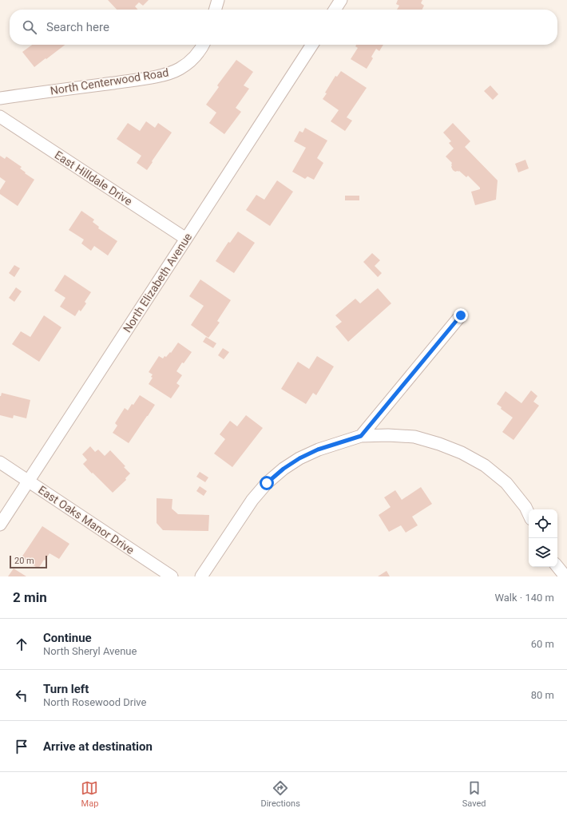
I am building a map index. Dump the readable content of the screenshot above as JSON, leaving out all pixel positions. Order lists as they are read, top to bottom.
{
  "streets": {
    "street": [
      "North Centerwood Road",
      "East Hilldale Drive",
      "North Elizabeth Avenue",
      "East Oaks Manor Drive"
    ]
  },
  "crossings": [
    ["East Hilldale Drive", "North Elizabeth Avenue"],
    ["North Elizabeth Avenue", "East Oaks Manor Drive"]
  ],
  "scale_bar": "20 m",
  "page": {
    "search": "Search here",
    "scale": "20 m",
    "heading": ["2 min", "Walk · 140 m"],
    "list": [
      ["Continue", "North Sheryl Avenue", "60 m"],
      ["Turn left", "North Rosewood Drive", "80 m"],
      "Arrive at destination"
    ],
    "nav": ["Map", "Directions", "Saved"]
  }
}
